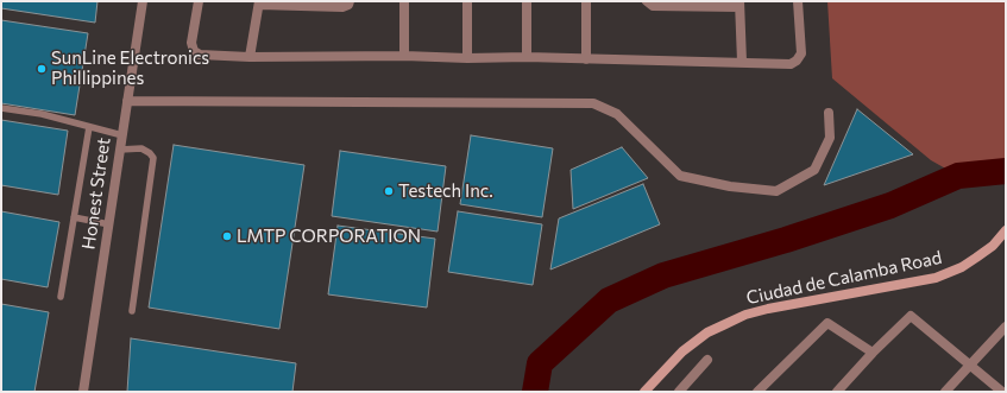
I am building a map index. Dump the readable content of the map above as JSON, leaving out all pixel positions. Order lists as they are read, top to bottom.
{
  "streets": {
    "main road": ["Ciudad de Calamba Road"],
    "street": ["Honest Street"]
  },
  "places": ["SunLine Electronics Phillippines", "Testech Inc.", "LMTP CORPORATION"]
}
